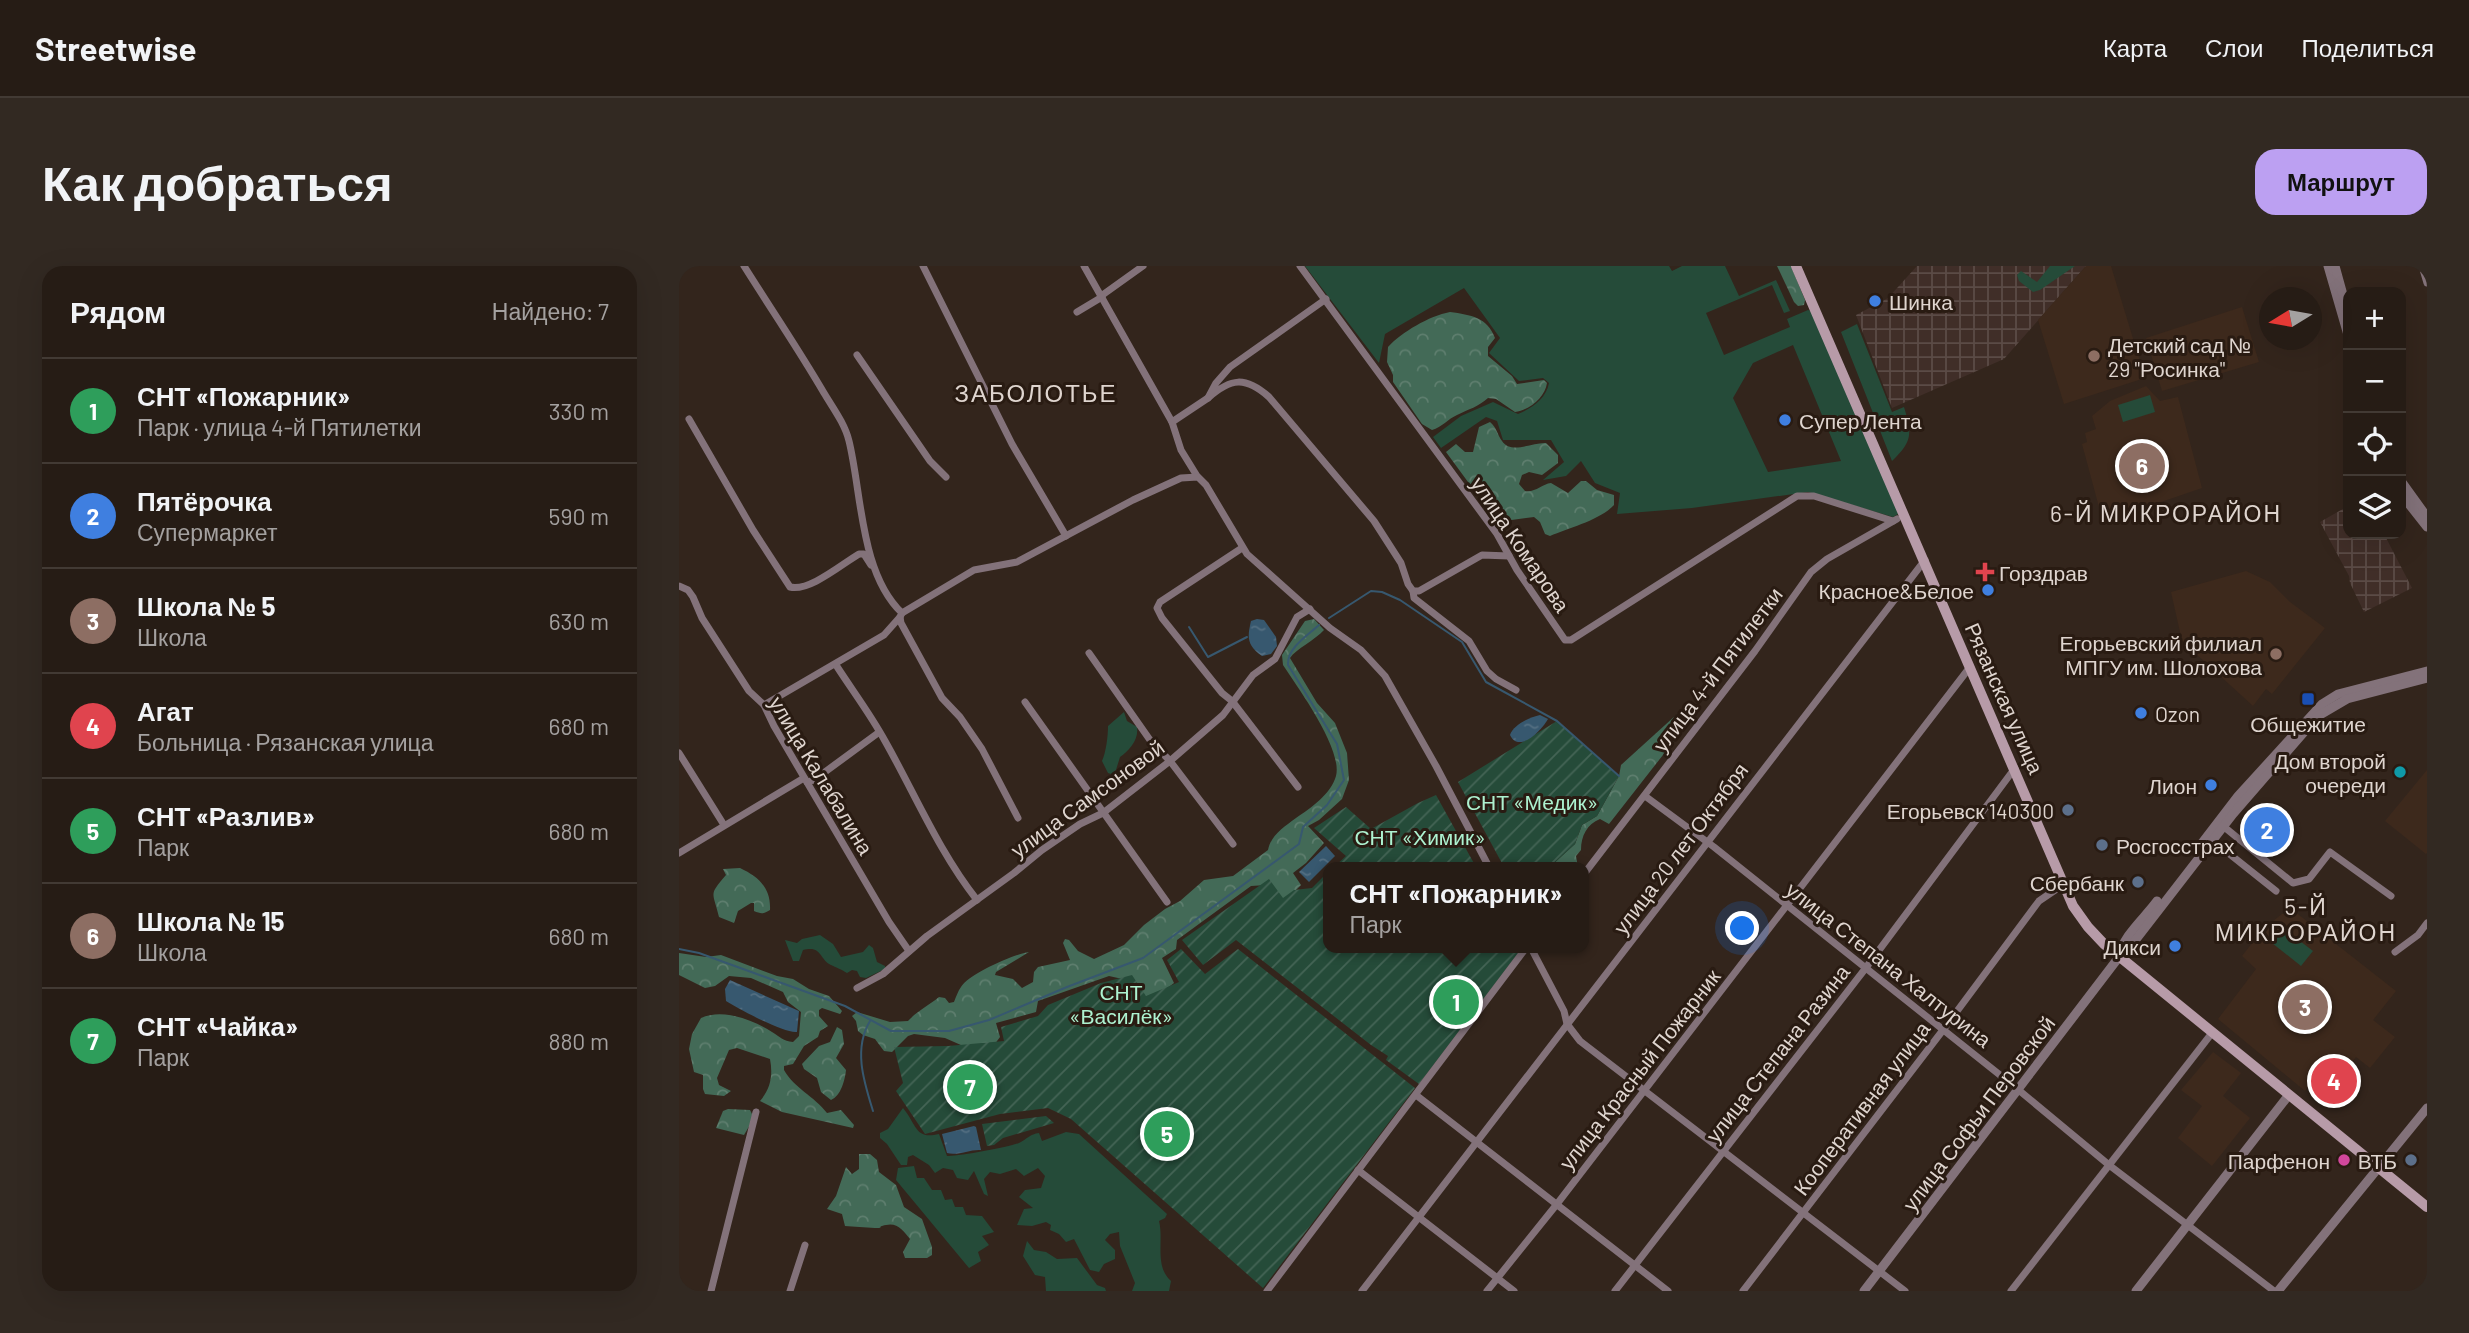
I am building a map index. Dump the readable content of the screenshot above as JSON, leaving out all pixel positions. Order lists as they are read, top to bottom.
{
  "streets": {
    "main road": ["Рязанская улица"],
    "street": [
      "улица Комарова",
      "улица 4-й Пятилетки",
      "улица Калабалина",
      "улица Самсоновой",
      "улица 20 лет Октября",
      "улица Степана Халтурина",
      "улица Степана Разина",
      "улица Красный Пожарник",
      "Кооперативная улица",
      "улица Софьи Перовской"
    ]
  },
  "crossings": [
    ["улица Комарова", "улица 4-й Пятилетки"],
    ["улица 4-й Пятилетки", "Рязанская улица"],
    ["улица 4-й Пятилетки", "улица Степана Халтурина"],
    ["Рязанская улица", "улица 20 лет Октября"],
    ["Рязанская улица", "улица Степана Разина"],
    ["Рязанская улица", "улица Красный Пожарник"],
    ["Рязанская улица", "Кооперативная улица"],
    ["Рязанская улица", "улица Софьи Перовской"],
    ["улица Калабалина", "улица Самсоновой"],
    ["улица 20 лет Октября", "улица Степана Халтурина"],
    ["улица Степана Халтурина", "улица Степана Разина"],
    ["улица Степана Халтурина", "улица Красный Пожарник"],
    ["улица Степана Халтурина", "Кооперативная улица"],
    ["улица Степана Халтурина", "улица Софьи Перовской"]
  ],
  "districts": ["ЗАБОЛОТЬЕ", "6-Й МИКРОРАЙОН", "5-Й МИКРОРАЙОН"],
  "parks": ["СНТ «Медик»", "СНТ «Химик»", "СНТ «Василёк»"],
  "places": {
    "other": [
      "Шинка",
      "Детский сад № 29 \"Росинка\"",
      "Супер Лента",
      "Красное&Белое",
      "Егорьевский филиал МПГУ им. Шолохова",
      "Ozon",
      "Дом второй очереди",
      "Лион",
      "Егорьевск 140300",
      "Росгосстрах",
      "Сбербанк",
      "Дикси",
      "Парфенон",
      "ВТБ"
    ],
    "health": ["Горздрав"],
    "transit": ["Общежитие"]
  },
  "north": "left",
  "page": {
    "header": "Streetwise",
    "nav": ["Карта", "Слои", "Поделиться"],
    "buttons": "Маршрут",
    "title": "Как добраться",
    "heading": ["Рядом", "Найдено: 7"],
    "map_buttons": ["+", "−"],
    "list": [
      {
        "mark": "1",
        "name": "СНТ «Пожарник»",
        "note": "Парк · улица 4-й Пятилетки",
        "value": "330 m"
      },
      {
        "mark": "2",
        "name": "Пятёрочка",
        "note": "Супермаркет",
        "value": "590 m"
      },
      {
        "mark": "3",
        "name": "Школа № 5",
        "note": "Школа",
        "value": "630 m"
      },
      {
        "mark": "4",
        "name": "Агат",
        "note": "Больница · Рязанская улица",
        "value": "680 m"
      },
      {
        "mark": "5",
        "name": "СНТ «Разлив»",
        "note": "Парк",
        "value": "680 m"
      },
      {
        "mark": "6",
        "name": "Школа № 15",
        "note": "Школа",
        "value": "680 m"
      },
      {
        "mark": "7",
        "name": "СНТ «Чайка»",
        "note": "Парк",
        "value": "880 m"
      }
    ],
    "pins": [
      "6",
      "2",
      "1",
      "3",
      "4",
      "7",
      "5"
    ],
    "popup": ["СНТ «Пожарник»", "Парк"]
  }
}
